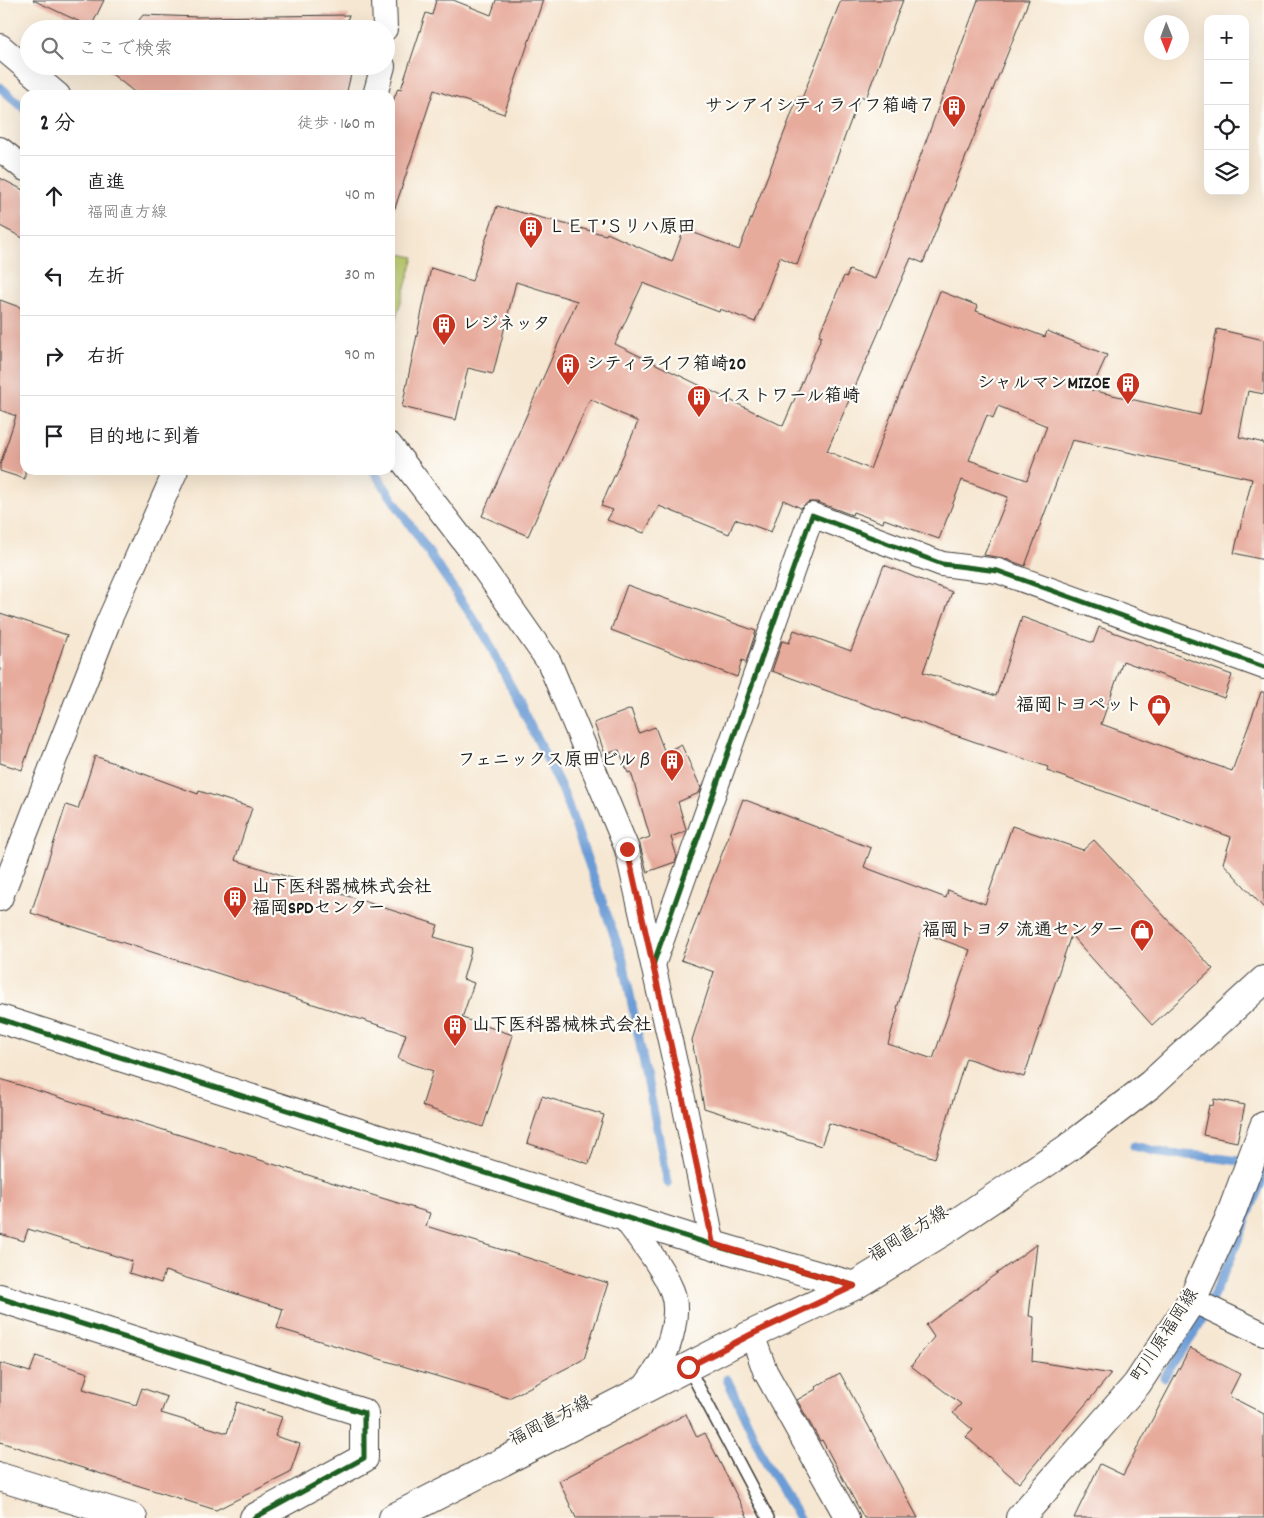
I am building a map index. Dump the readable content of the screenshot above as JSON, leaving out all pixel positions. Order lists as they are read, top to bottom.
{
  "streets": {
    "street": ["福岡直方線", "町川原福岡線"]
  },
  "places": {
    "building": [
      "サンアイシティライフ箱崎７",
      "ＬＥＴ’Ｓリハ原田",
      "レジネッタ",
      "シティライフ箱崎20",
      "シャルマンMIZOE",
      "イストワール箱崎",
      "フェニックス原田ビルβ",
      "山下医科器械株式会社 福岡SPDセンター",
      "山下医科器械株式会社"
    ],
    "shop": ["福岡トヨペット", "福岡トヨタ 流通センター"]
  },
  "north": "bottom",
  "page": {
    "map_buttons": ["+", "−"],
    "search": "ここで検索",
    "heading": ["2 分", "徒歩 · 160 m"],
    "list": [
      ["直進", "福岡直方線", "40 m"],
      ["左折", "30 m"],
      ["右折", "90 m"],
      "目的地に到着"
    ]
  }
}
